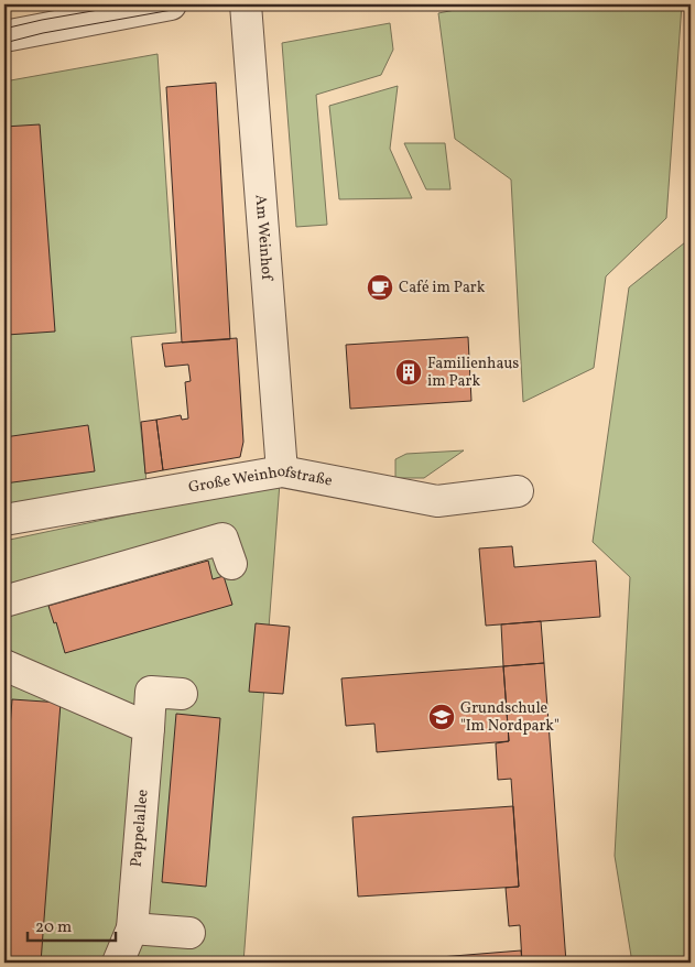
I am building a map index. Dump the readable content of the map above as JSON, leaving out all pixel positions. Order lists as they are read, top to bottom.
{
  "streets": {
    "street": ["Am Weinhof", "Große Weinhofstraße", "Pappelallee"]
  },
  "crossings": [
    ["Am Weinhof", "Große Weinhofstraße"]
  ],
  "places": {
    "cafe": ["Café im Park"],
    "building": ["Familienhaus im Park"],
    "school or university": ["Grundschule \"Im Nordpark\""]
  },
  "scale_bar": "20 m"
}
